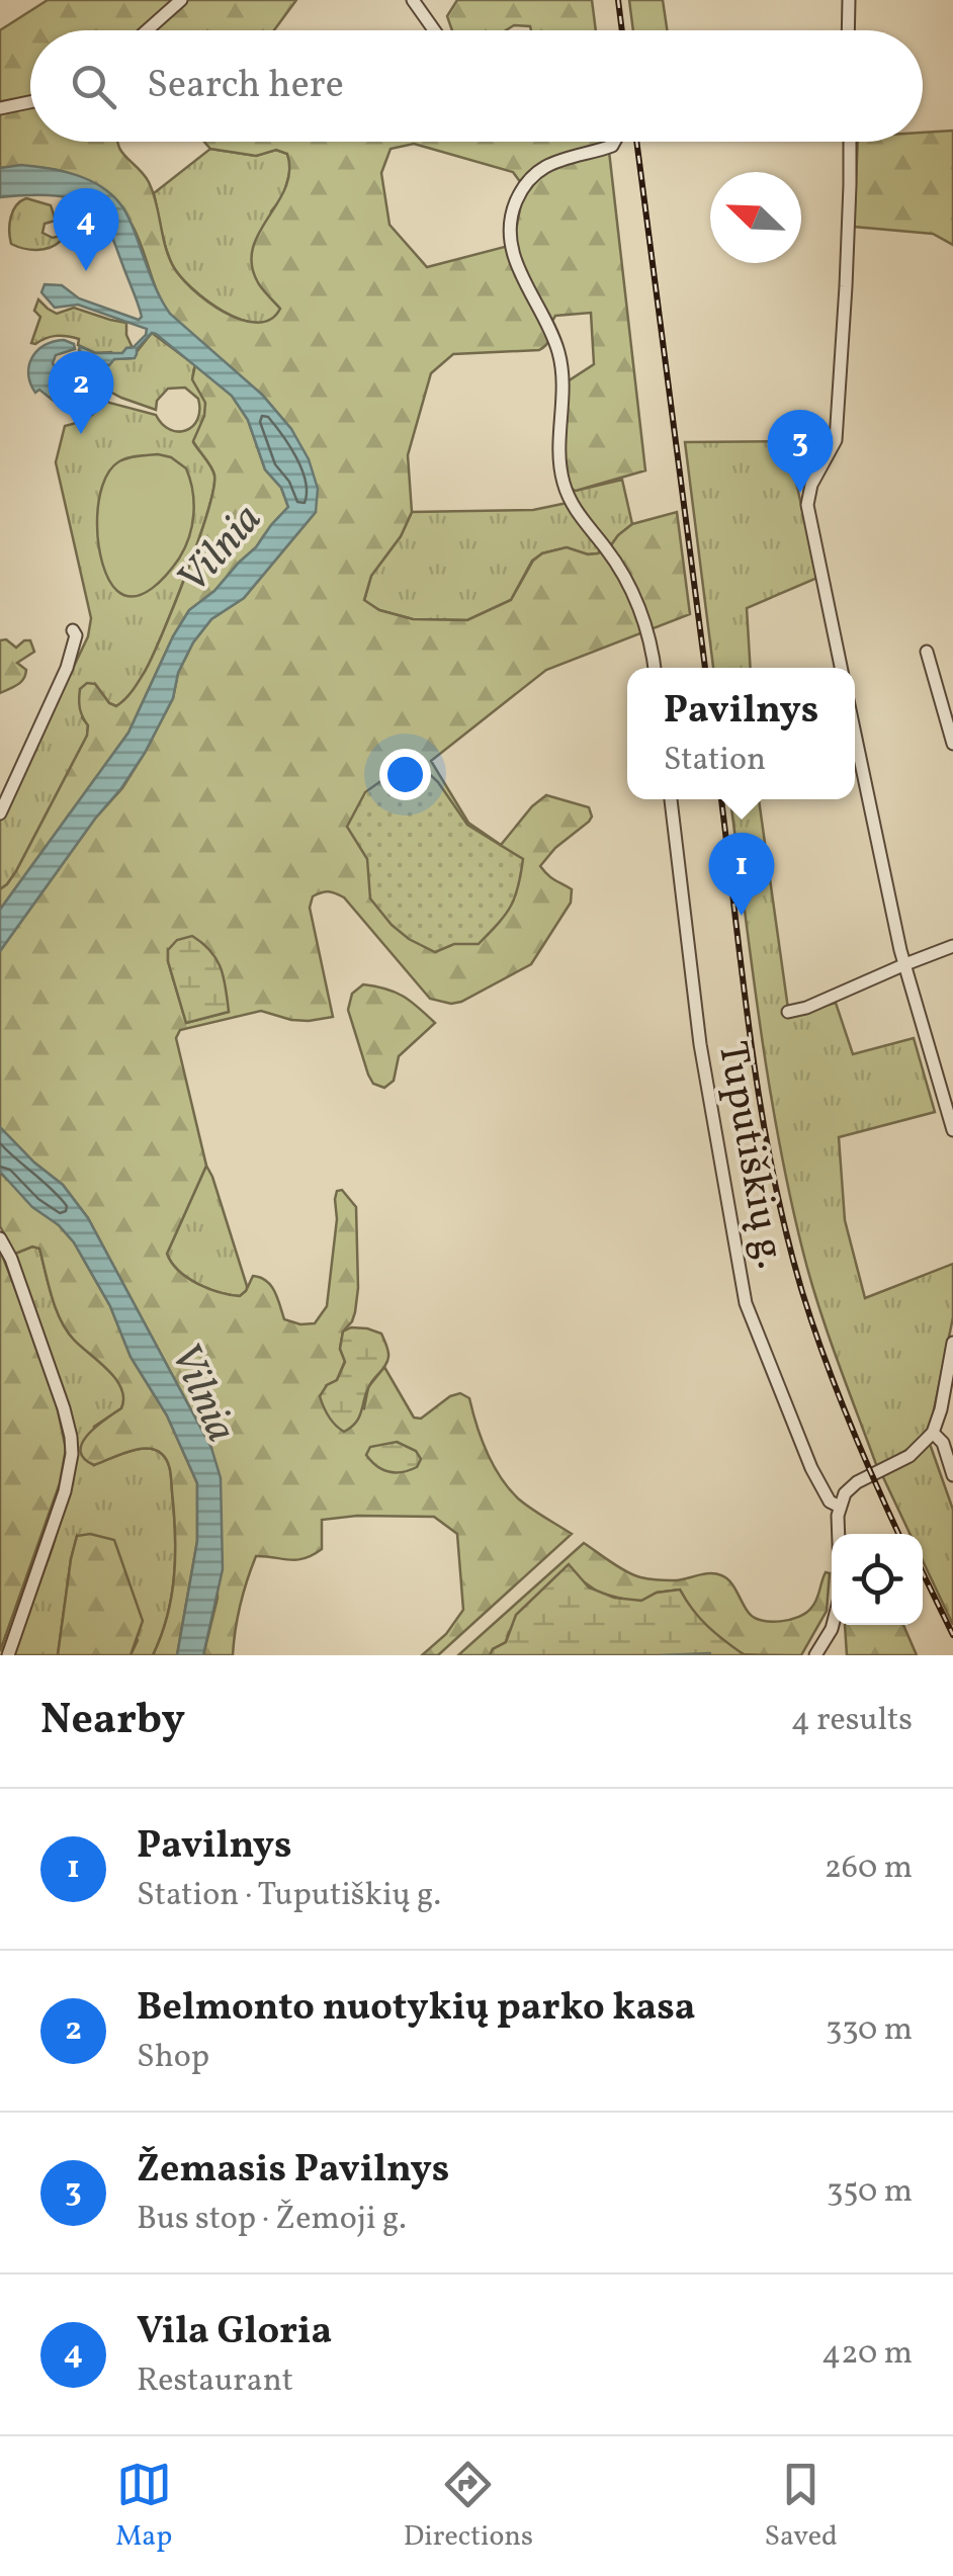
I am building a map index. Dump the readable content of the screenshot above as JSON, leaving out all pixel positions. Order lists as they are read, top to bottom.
{
  "streets": {
    "street": ["Tuputiškių g."]
  },
  "water": ["Vilnia"],
  "north": "top left",
  "page": {
    "search": "Search here",
    "pins": [
      "4",
      "2",
      "3",
      "1"
    ],
    "popup": ["Pavilnys", "Station"],
    "heading": ["Nearby", "4 results"],
    "list": [
      {
        "mark": "1",
        "name": "Pavilnys",
        "note": "Station · Tuputiškių g.",
        "value": "260 m"
      },
      {
        "mark": "2",
        "name": "Belmonto nuotykių parko kasa",
        "note": "Shop",
        "value": "330 m"
      },
      {
        "mark": "3",
        "name": "Žemasis Pavilnys",
        "note": "Bus stop · Žemoji g.",
        "value": "350 m"
      },
      {
        "mark": "4",
        "name": "Vila Gloria",
        "note": "Restaurant",
        "value": "420 m"
      }
    ],
    "nav": ["Map", "Directions", "Saved"]
  }
}
